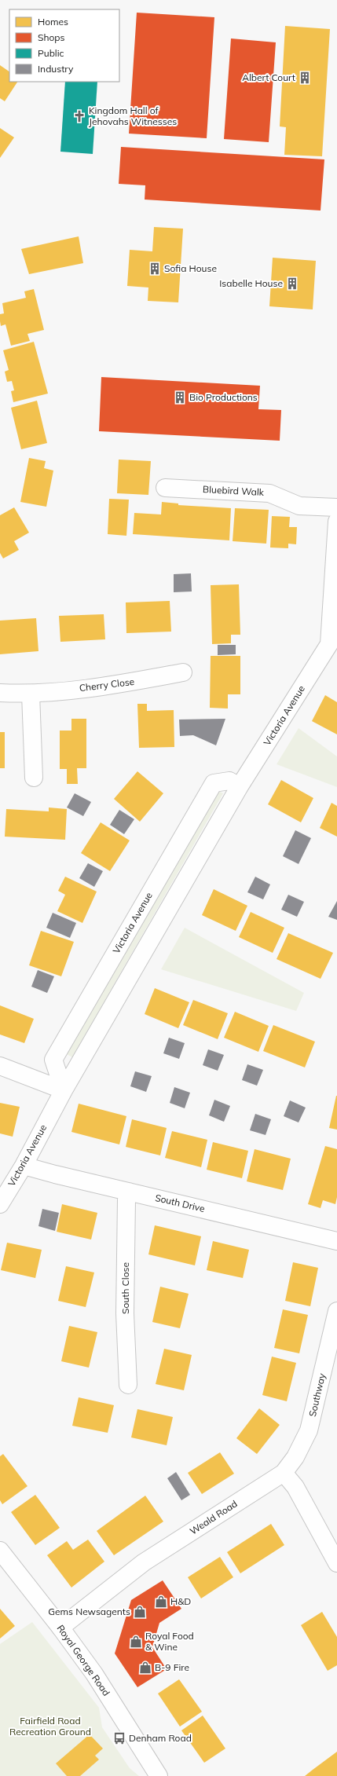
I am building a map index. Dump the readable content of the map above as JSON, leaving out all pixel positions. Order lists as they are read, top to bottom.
{
  "streets": {
    "street": [
      "Bluebird Walk",
      "Cherry Close",
      "Victoria Avenue",
      "South Drive",
      "South Close",
      "Southway",
      "Weald Road",
      "Royal George Road"
    ]
  },
  "crossings": [
    ["Victoria Avenue", "South Drive"],
    ["South Drive", "South Close"],
    ["Southway", "Weald Road"],
    ["Weald Road", "Royal George Road"]
  ],
  "parks": ["Fairfield Road Recreation Ground"],
  "places": {
    "building": [
      "Albert Court",
      "Sofia House",
      "Isabelle House",
      "Bio Productions"
    ],
    "church": ["Kingdom Hall of Jehovahs Witnesses"],
    "shop": [
      "H&D",
      "Gems Newsagents",
      "Royal Food & Wine",
      "B-9 Fire"
    ],
    "bus stop": ["Denham Road"]
  },
  "legend": [
    "Homes",
    "Shops",
    "Public",
    "Industry"
  ]
}
